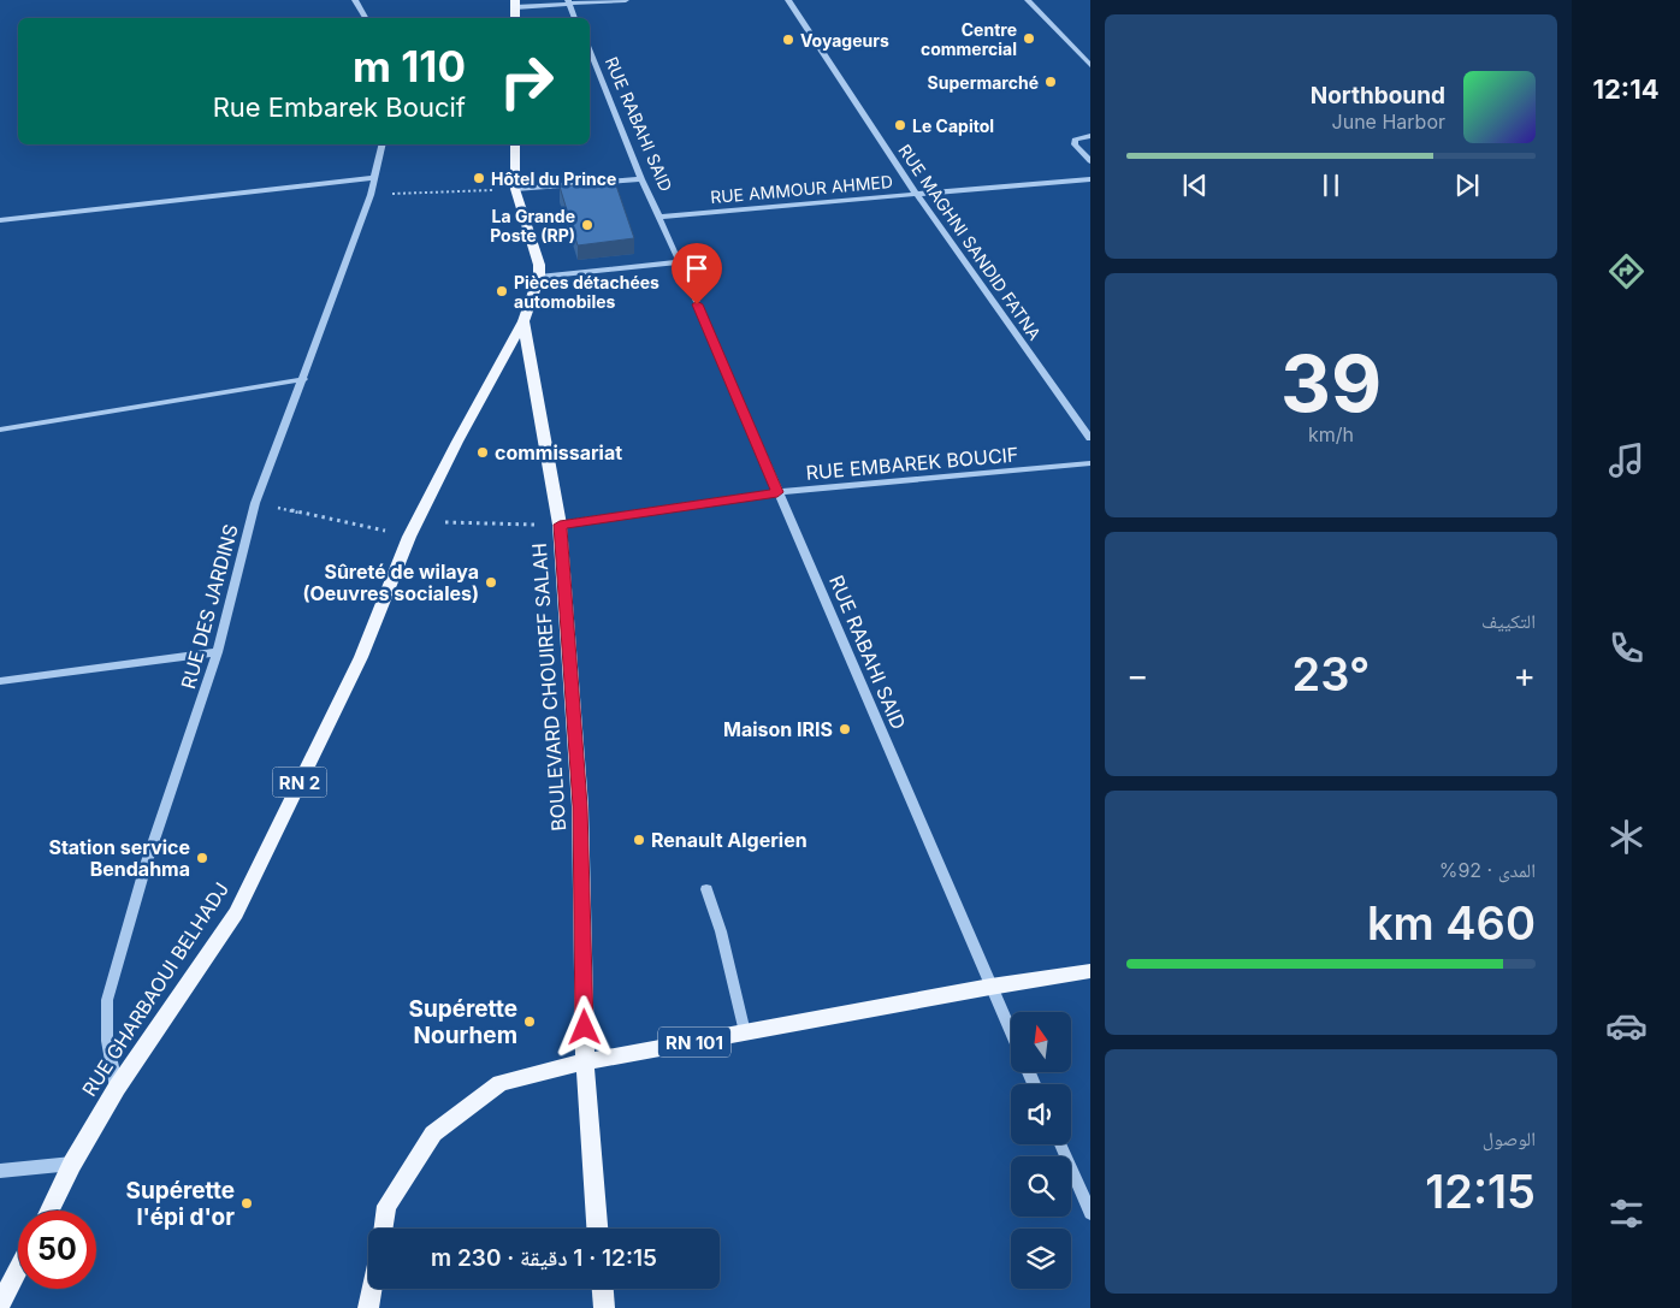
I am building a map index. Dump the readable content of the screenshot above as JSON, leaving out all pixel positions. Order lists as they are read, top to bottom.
{
  "streets": {
    "main road": [
      "BOULEVARD CHOUIREF SALAH",
      "RN 2",
      "RUE GHARBAOUI BELHADJ",
      "RN 101"
    ],
    "street": [
      "RUE RABAHI SAID",
      "RUE AMMOUR AHMED",
      "RUE MAGHNI SANDID FATNA",
      "RUE EMBAREK BOUCIF",
      "RUE DES JARDINS"
    ]
  },
  "crossings": [
    ["RUE RABAHI SAID", "RUE AMMOUR AHMED"],
    ["RUE RABAHI SAID", "RUE EMBAREK BOUCIF"],
    ["RUE RABAHI SAID", "RN 101"],
    ["RUE AMMOUR AHMED", "RUE MAGHNI SANDID FATNA"],
    ["RUE EMBAREK BOUCIF", "BOULEVARD CHOUIREF SALAH"],
    ["RUE DES JARDINS", "RUE GHARBAOUI BELHADJ"],
    ["BOULEVARD CHOUIREF SALAH", "RUE GHARBAOUI BELHADJ"],
    ["BOULEVARD CHOUIREF SALAH", "RN 101"]
  ],
  "places": [
    "Centre commercial",
    "Voyageurs",
    "Supermarché",
    "Le Capitol",
    "Hôtel du Prince",
    "La Grande Poste (RP)",
    "Pièces détachées automobiles",
    "commissariat",
    "Sûreté de wilaya (Oeuvres sociales)",
    "Maison IRIS",
    "Renault Algerien",
    "Station service Bendahma",
    "Supérette Nourhem",
    "Supérette l'épi d'or"
  ],
  "north": "top",
  "page": {
    "tabs": "12:14",
    "turn": ["110 m", "Rue Embarek Boucif"],
    "song": ["Northbound", "June Harbor"],
    "tile": [
      ["39", "km/h"],
      "التكييف",
      ["المدى · 92%", "460 km"],
      ["الوصول", "12:15"]
    ],
    "heat": ["−", "23°", "+"],
    "limit": "50",
    "trip": "12:15 · 1 دقيقة · 230 m"
  }
}
